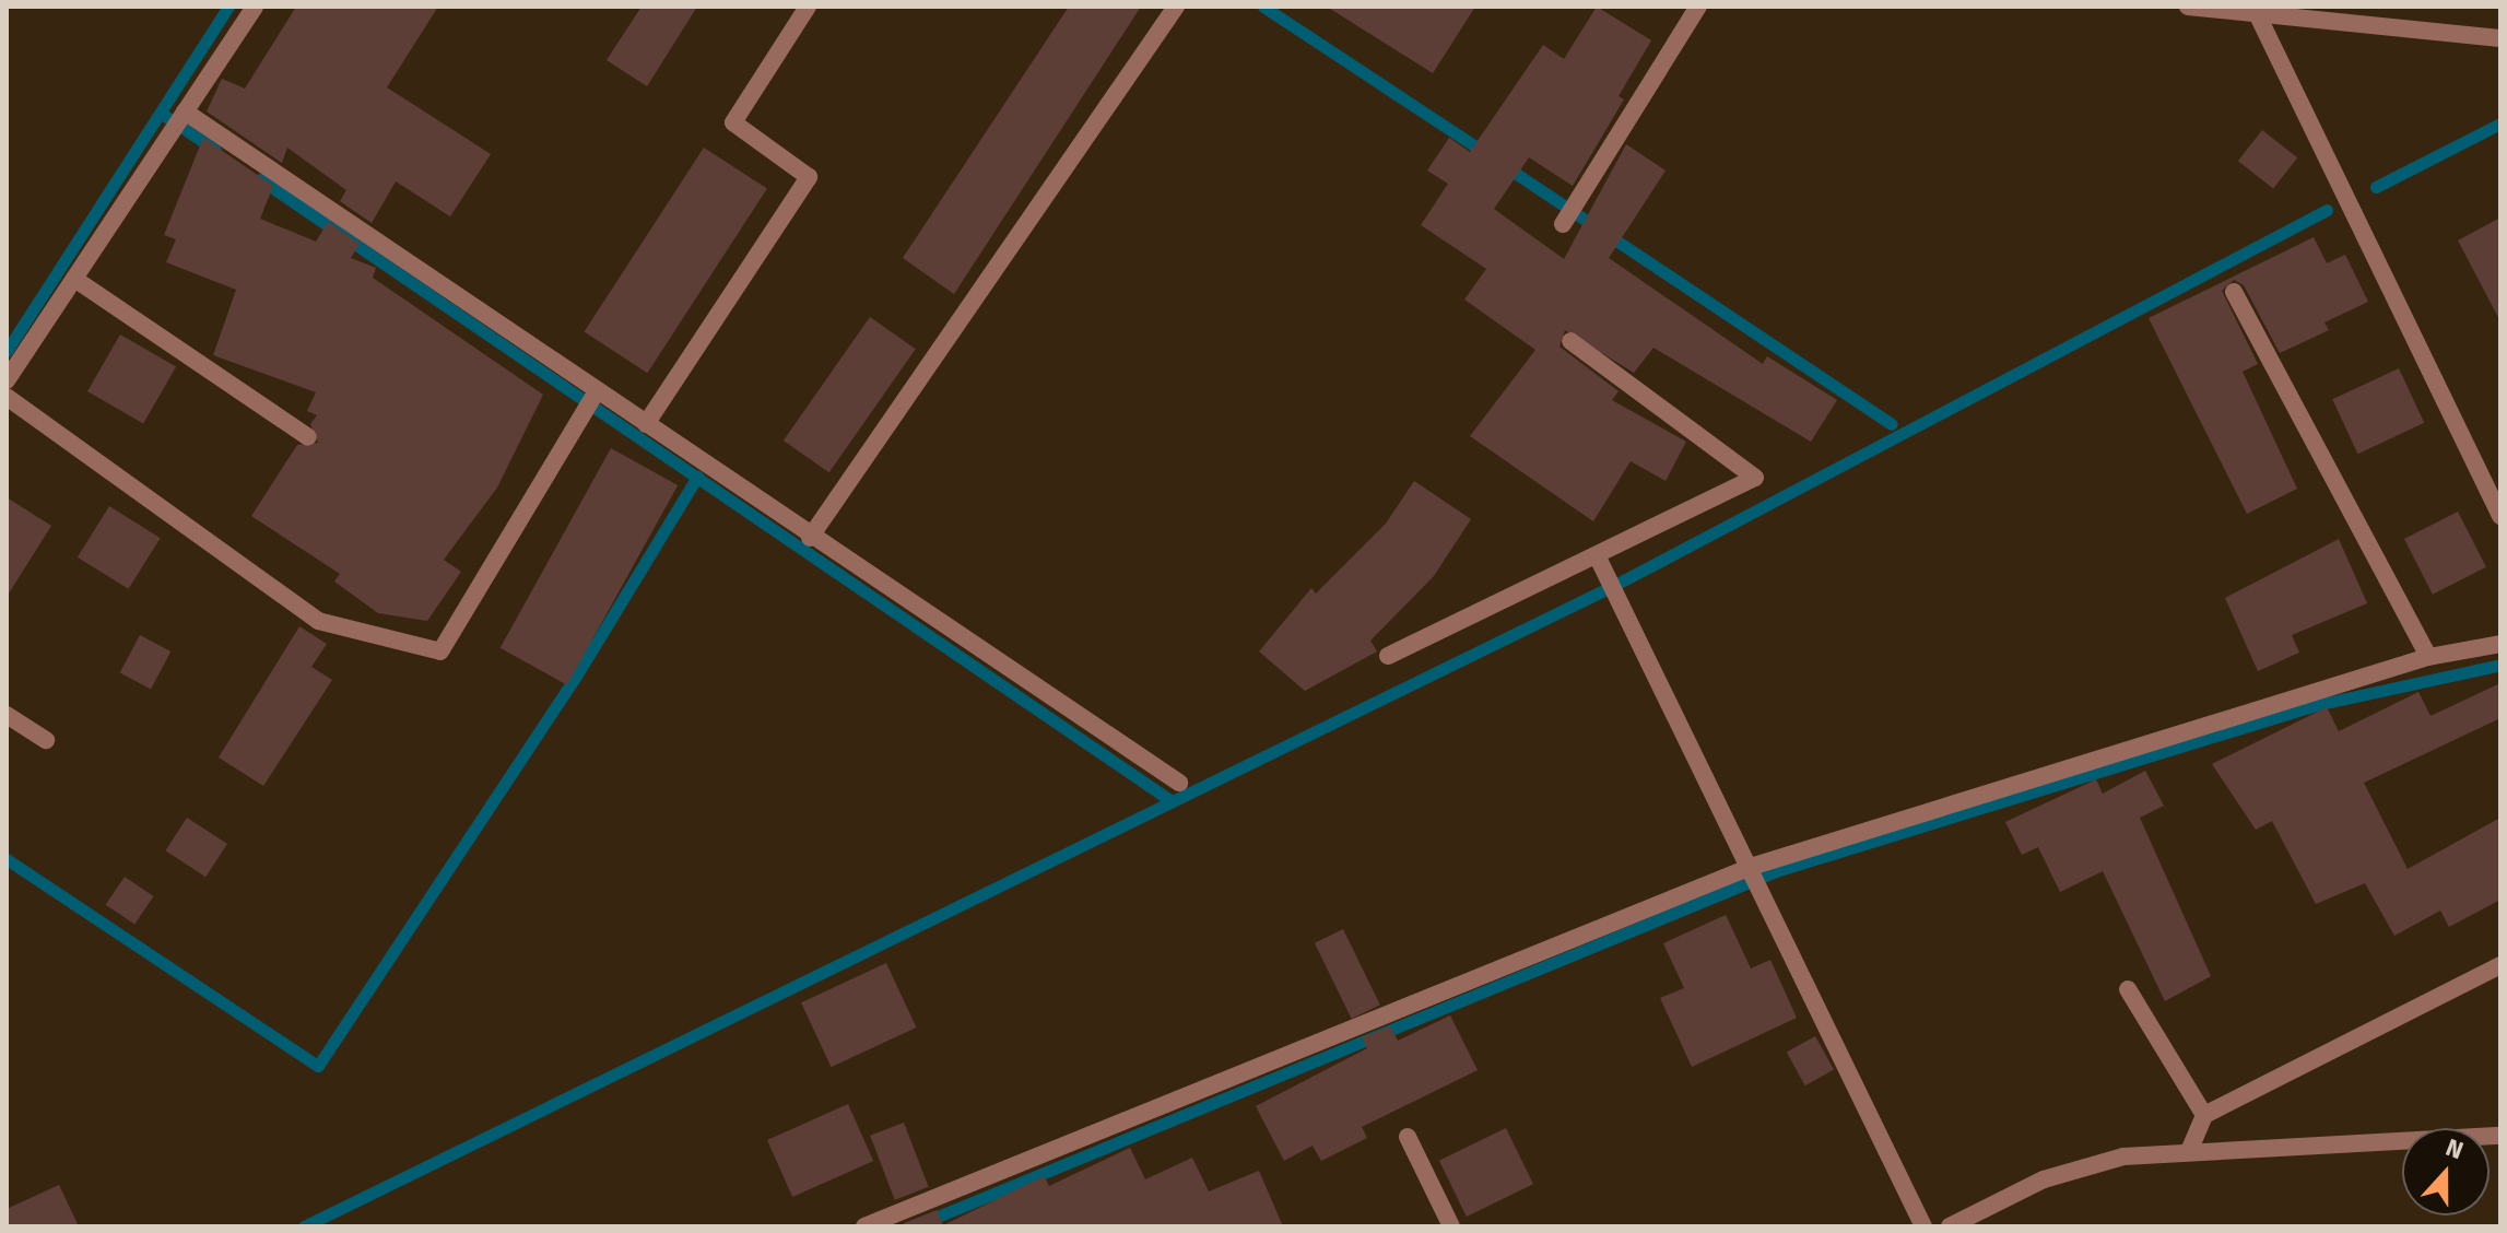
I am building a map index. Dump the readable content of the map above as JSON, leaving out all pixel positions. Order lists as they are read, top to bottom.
{
  "north": "top"
}
